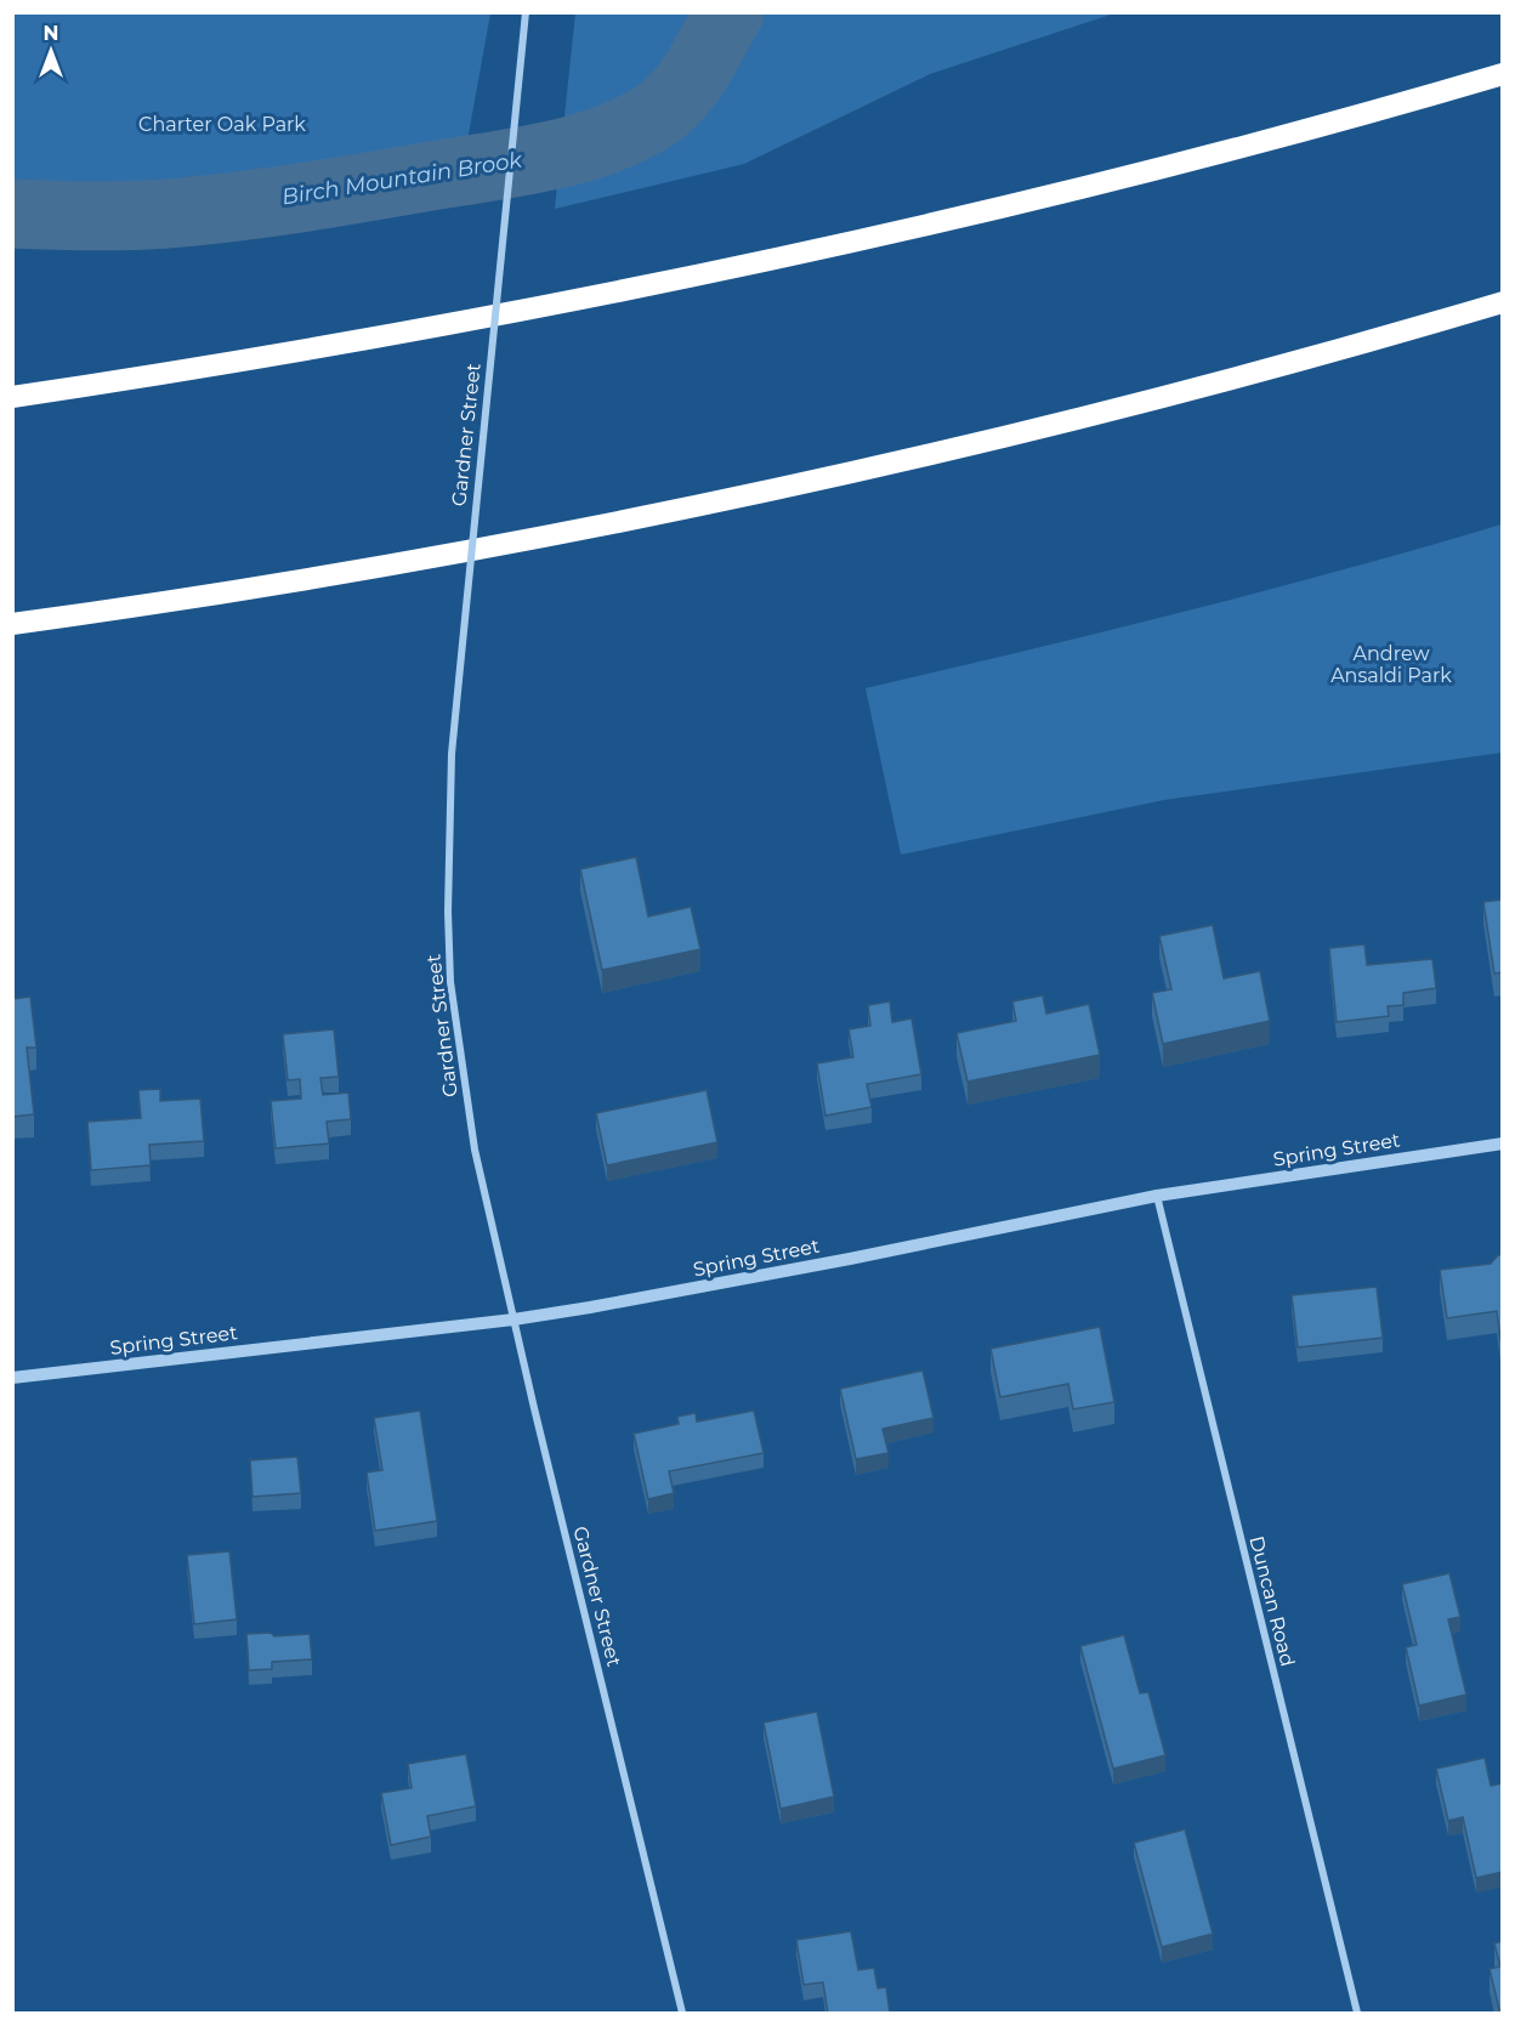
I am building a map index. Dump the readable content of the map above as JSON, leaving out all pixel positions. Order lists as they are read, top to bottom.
{
  "streets": {
    "street": ["Gardner Street", "Spring Street", "Duncan Road"]
  },
  "crossings": [
    ["Gardner Street", "Spring Street"],
    ["Spring Street", "Duncan Road"]
  ],
  "water": ["Birch Mountain Brook"],
  "parks": ["Charter Oak Park", "Andrew Ansaldi Park"],
  "north": "top"
}
